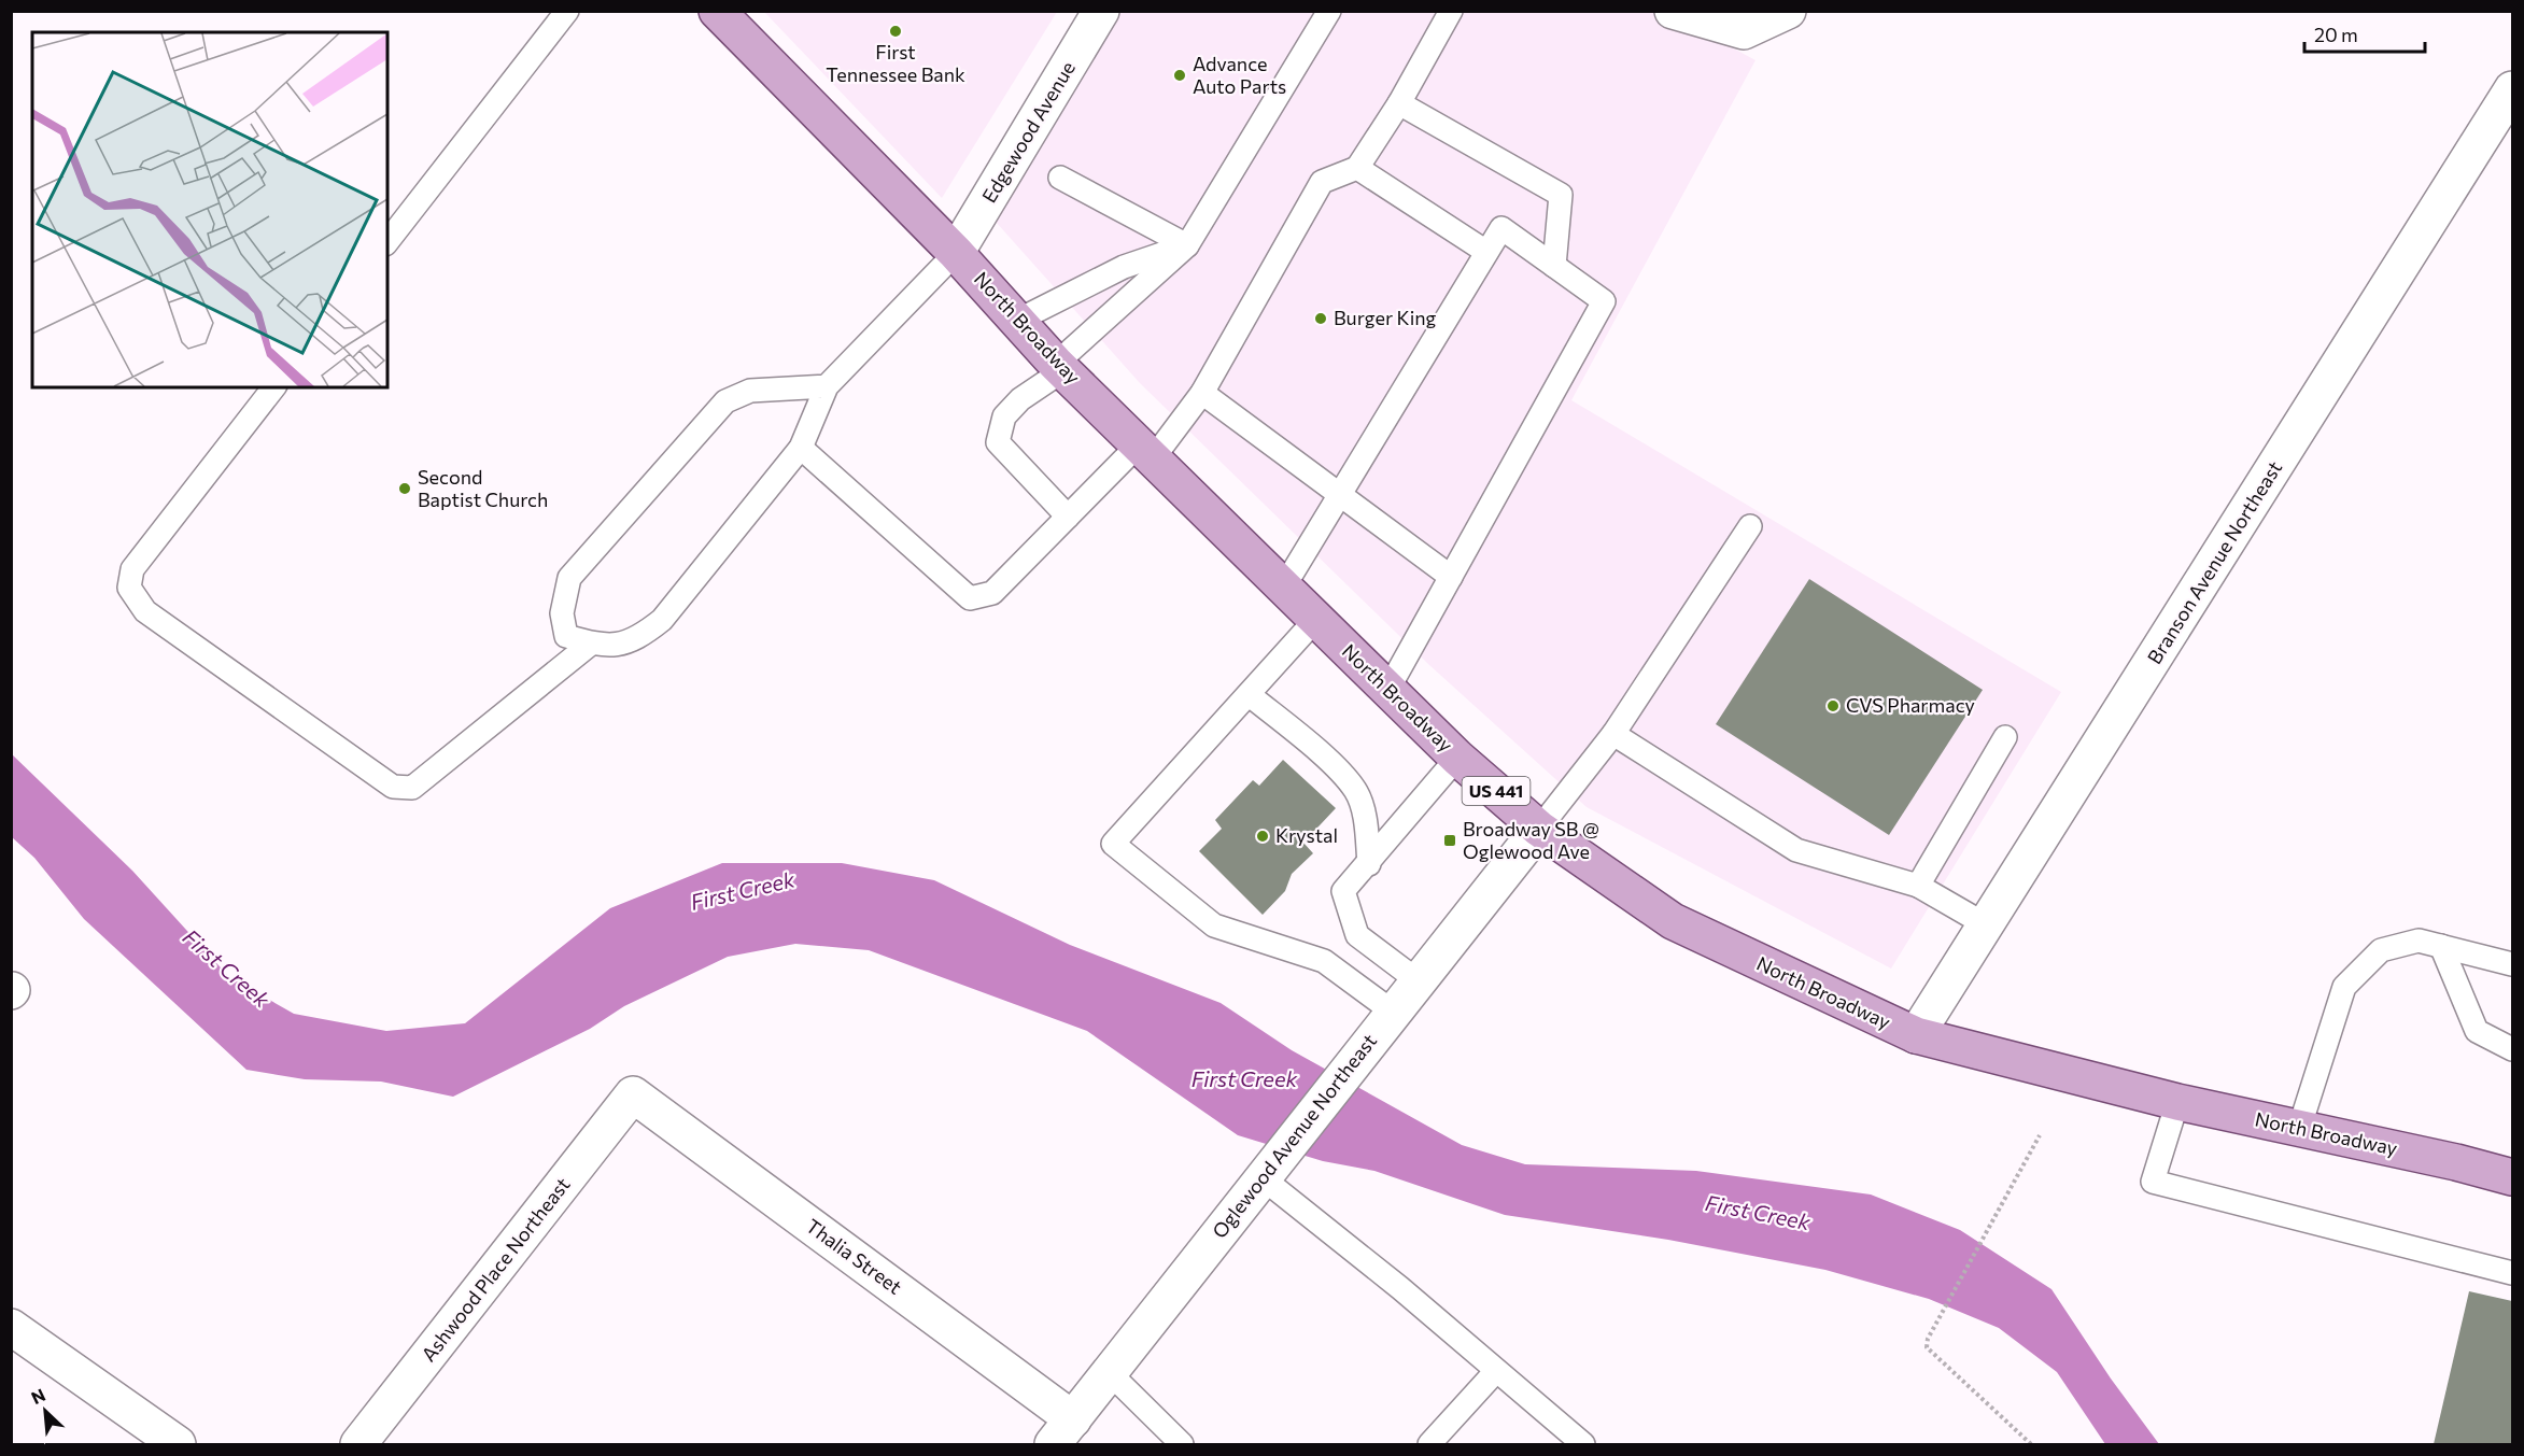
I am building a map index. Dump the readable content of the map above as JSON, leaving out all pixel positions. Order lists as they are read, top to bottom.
{
  "streets": {
    "main road": ["North Broadway", "US 441"],
    "street": [
      "Edgewood Avenue",
      "Branson Avenue Northeast",
      "Oglewood Avenue Northeast",
      "Thalia Street",
      "Ashwood Place Northeast"
    ]
  },
  "crossings": [
    ["Edgewood Avenue", "North Broadway"],
    ["North Broadway", "Branson Avenue Northeast"],
    ["North Broadway", "Oglewood Avenue Northeast"],
    ["Oglewood Avenue Northeast", "Thalia Street"],
    ["Thalia Street", "Ashwood Place Northeast"]
  ],
  "water": ["First Creek"],
  "places": {
    "other": [
      "First Tennessee Bank",
      "Advance Auto Parts",
      "Burger King",
      "Second Baptist Church",
      "CVS Pharmacy",
      "Krystal"
    ],
    "transit": ["Broadway SB @ Oglewood Ave"]
  },
  "scale_bar": "20 m",
  "north": "top left"
}
